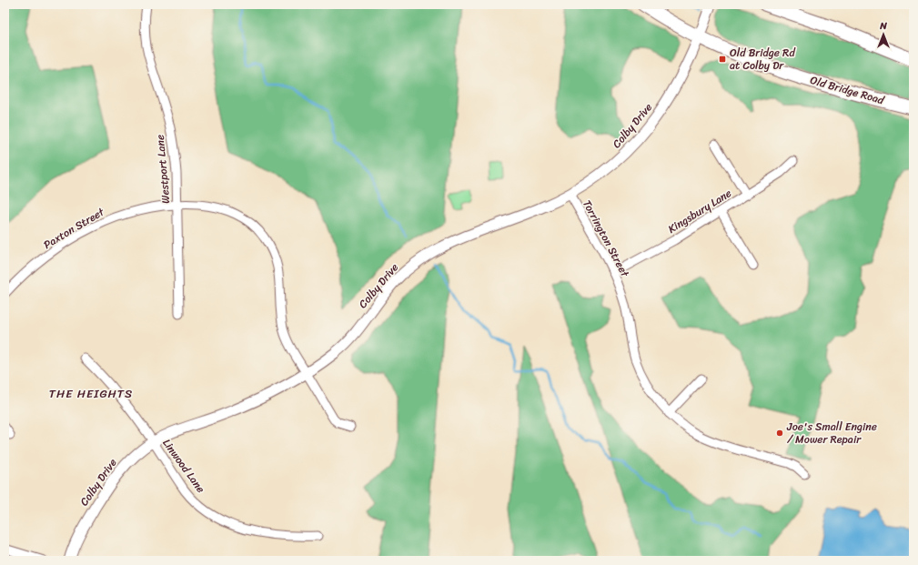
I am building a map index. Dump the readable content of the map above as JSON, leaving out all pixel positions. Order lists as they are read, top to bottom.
{
  "streets": {
    "main road": ["Old Bridge Road"],
    "street": [
      "Colby Drive",
      "Westport Lane",
      "Kingsbury Lane",
      "Paxton Street",
      "Torrington Street",
      "Linwood Lane"
    ]
  },
  "crossings": [
    ["Old Bridge Road", "Colby Drive"],
    ["Colby Drive", "Paxton Street"],
    ["Colby Drive", "Torrington Street"],
    ["Colby Drive", "Linwood Lane"],
    ["Westport Lane", "Paxton Street"],
    ["Kingsbury Lane", "Torrington Street"]
  ],
  "districts": ["THE HEIGHTS"],
  "places": {
    "transit": ["Old Bridge Rd at Colby Dr"],
    "other": ["Joe's Small Engine / Mower Repair"]
  },
  "north": "top"
}
